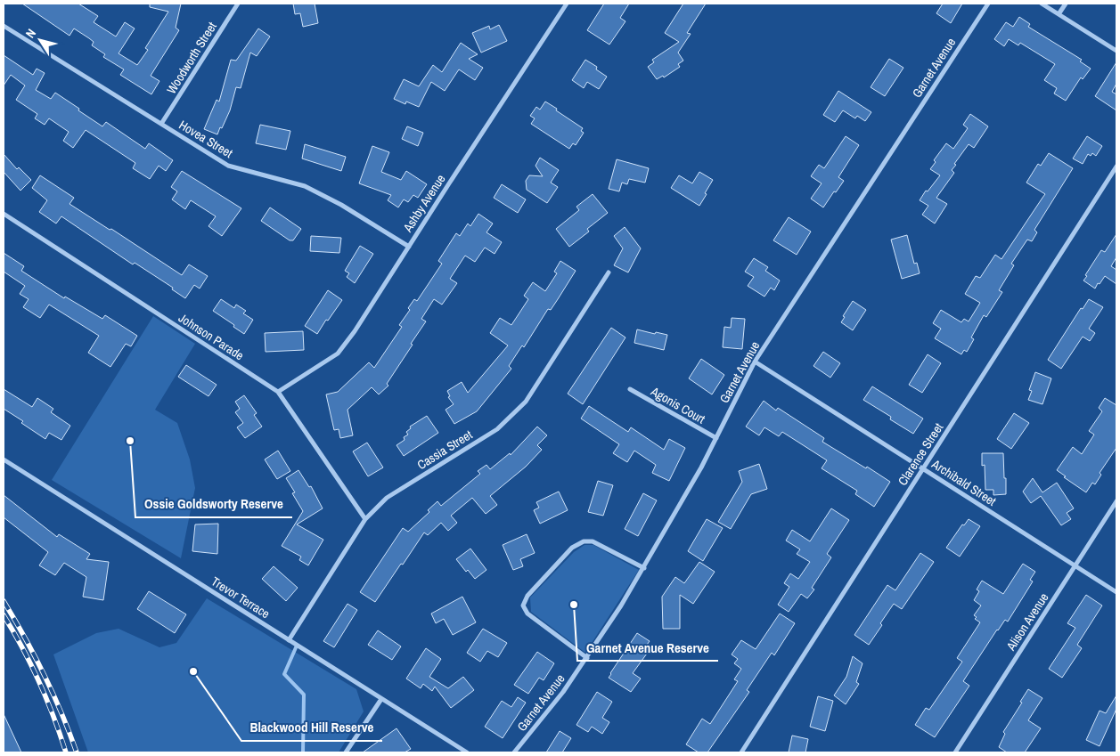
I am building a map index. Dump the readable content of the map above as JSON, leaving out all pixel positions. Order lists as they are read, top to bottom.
{
  "streets": {
    "street": [
      "Woodworth Street",
      "Garnet Avenue",
      "Hovea Street",
      "Ashby Avenue",
      "Johnson Parade",
      "Agonis Court",
      "Cassia Street",
      "Clarence Street",
      "Archibald Street",
      "Trevor Terrace",
      "Alison Avenue"
    ]
  },
  "crossings": [
    ["Woodworth Street", "Hovea Street"],
    ["Garnet Avenue", "Agonis Court"],
    ["Garnet Avenue", "Archibald Street"],
    ["Hovea Street", "Ashby Avenue"],
    ["Ashby Avenue", "Johnson Parade"],
    ["Johnson Parade", "Cassia Street"],
    ["Cassia Street", "Trevor Terrace"],
    ["Clarence Street", "Archibald Street"],
    ["Archibald Street", "Alison Avenue"]
  ],
  "places": ["Ossie Goldsworty Reserve", "Garnet Avenue Reserve", "Blackwood Hill Reserve"],
  "north": "top left"
}
